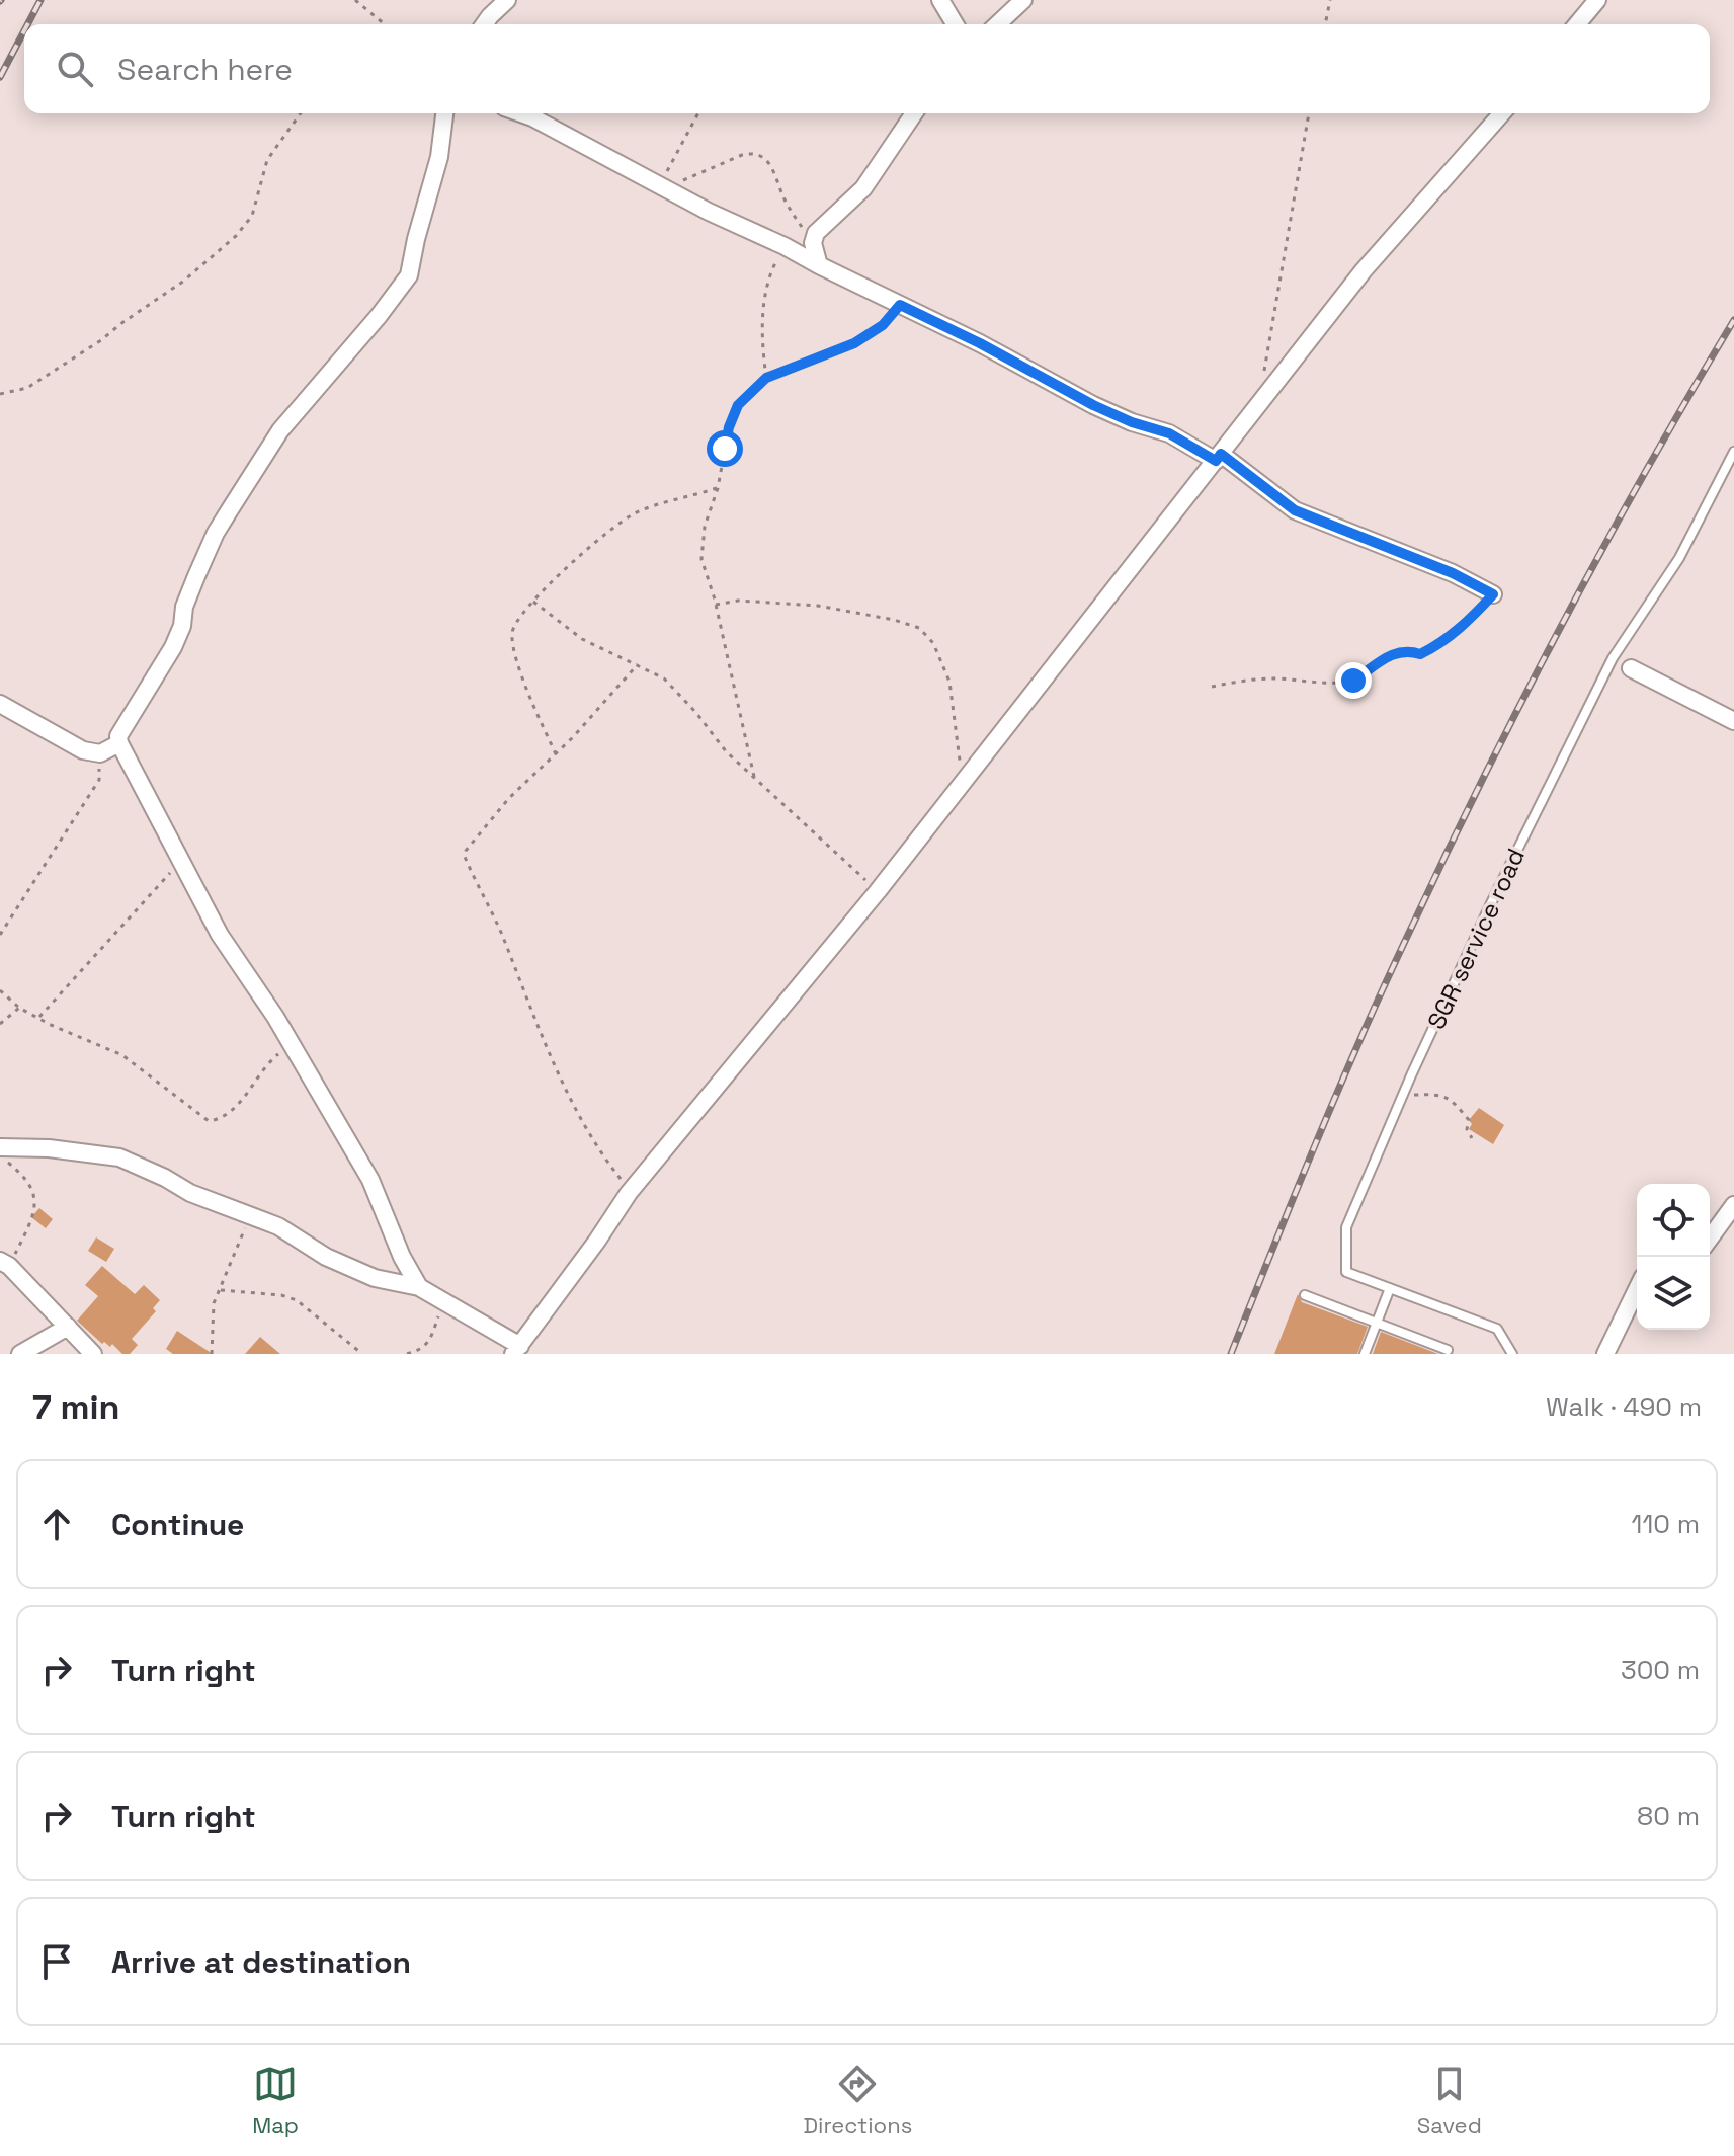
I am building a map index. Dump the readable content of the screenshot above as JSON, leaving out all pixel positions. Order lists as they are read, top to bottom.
{
  "streets": {
    "lane": ["SGR service road"]
  },
  "page": {
    "search": "Search here",
    "heading": ["7 min", "Walk · 490 m"],
    "list": [
      ["Continue", "110 m"],
      ["Turn right", "300 m"],
      ["Turn right", "80 m"],
      "Arrive at destination"
    ],
    "nav": ["Map", "Directions", "Saved"]
  }
}
